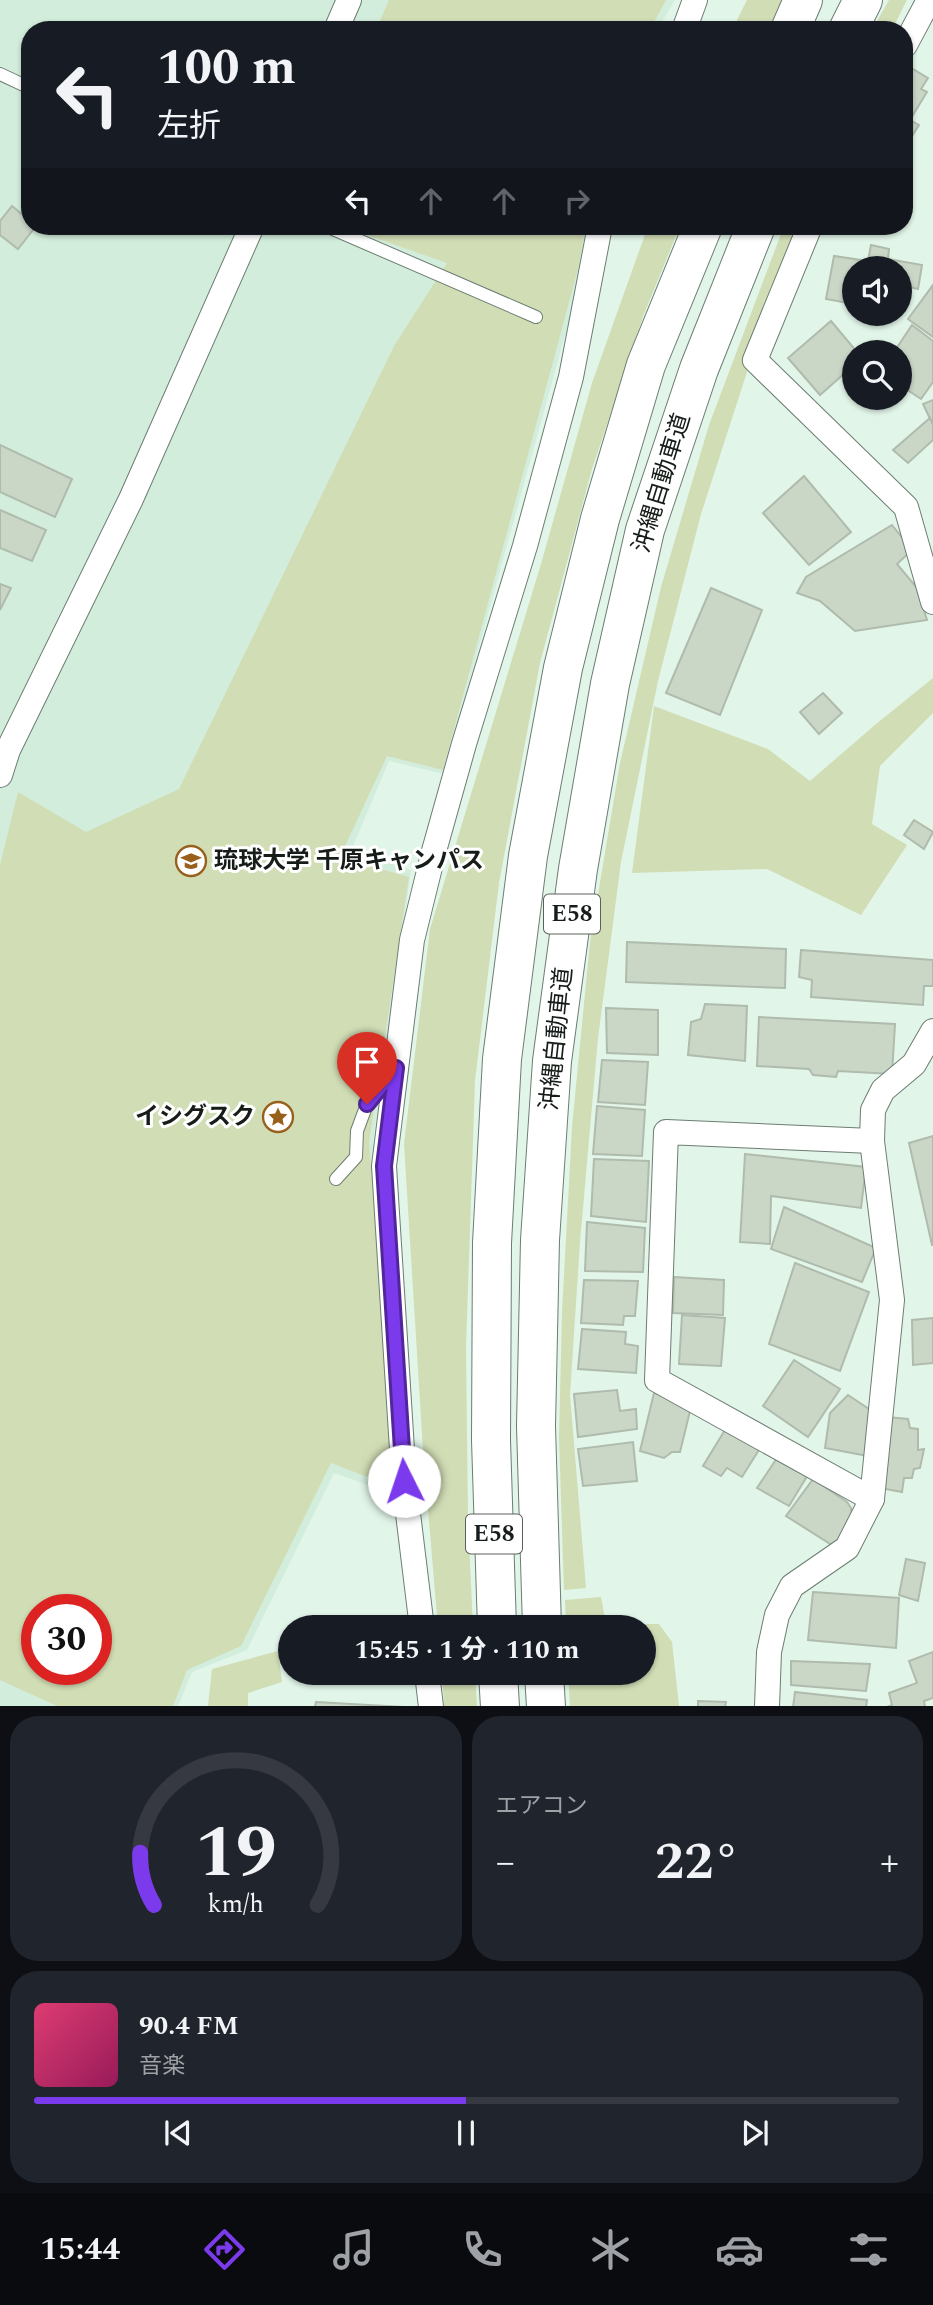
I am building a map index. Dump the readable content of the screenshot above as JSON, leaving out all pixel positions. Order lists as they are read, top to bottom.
{
  "streets": {
    "highway": ["沖縄自動車道", "E58"]
  },
  "places": {
    "school or university": ["琉球大学 千原キャンパス"],
    "place": ["イシグスク"]
  },
  "page": {
    "turn": ["100 m", "左折"],
    "limit": "30",
    "trip": "15:45 · 1 分 · 110 m",
    "tile": "エアコン",
    "heat": ["−", "22°", "+"],
    "song": ["90.4 FM", "音楽"],
    "tabs": "15:44",
    "gauge": ["19", "km/h"]
  }
}
